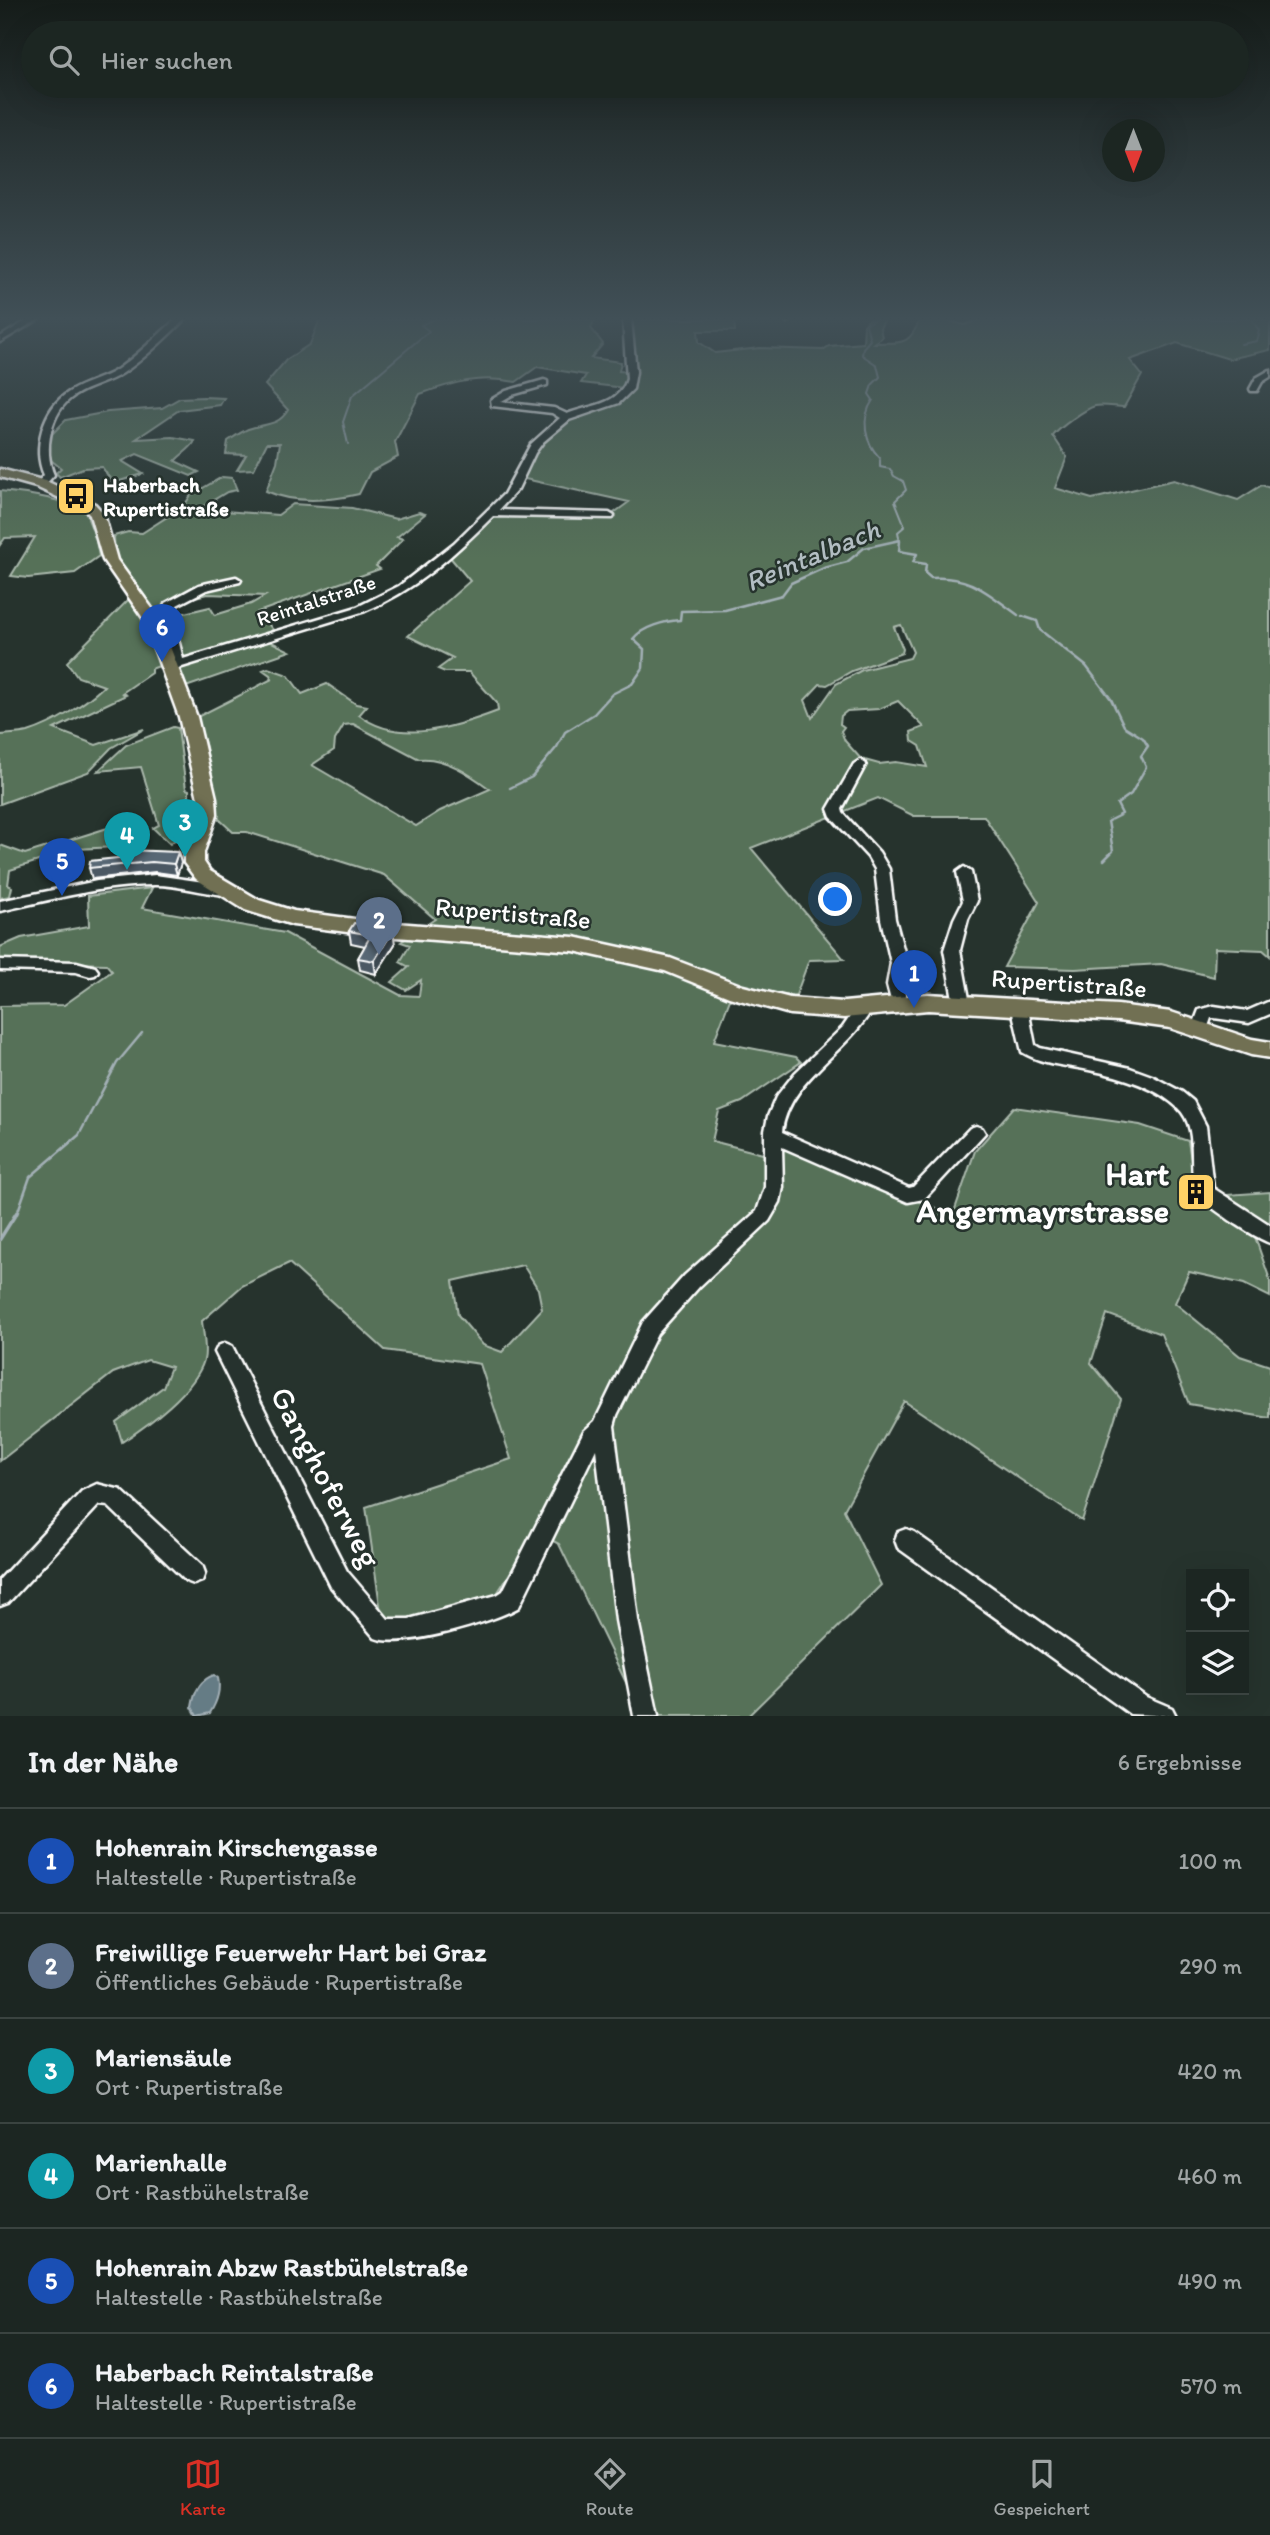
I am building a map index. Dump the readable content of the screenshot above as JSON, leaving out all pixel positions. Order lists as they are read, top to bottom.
{
  "streets": {
    "main road": ["Rupertistraße"],
    "street": ["Reintalstraße", "Ganghoferweg"]
  },
  "crossings": [
    ["Reintalstraße", "Rupertistraße"]
  ],
  "water": ["Reintalbach"],
  "places": {
    "bus stop": ["Haberbach Rupertistraße"],
    "building": ["Hart Angermayrstrasse"]
  },
  "north": "bottom",
  "page": {
    "search": "Hier suchen",
    "pins": [
      "6",
      "3",
      "4",
      "5",
      "2",
      "1"
    ],
    "heading": ["In der Nähe", "6 Ergebnisse"],
    "list": [
      {
        "mark": "1",
        "name": "Hohenrain Kirschengasse",
        "note": "Haltestelle · Rupertistraße",
        "value": "100 m"
      },
      {
        "mark": "2",
        "name": "Freiwillige Feuerwehr Hart bei Graz",
        "note": "Öffentliches Gebäude · Rupertistraße",
        "value": "290 m"
      },
      {
        "mark": "3",
        "name": "Mariensäule",
        "note": "Ort · Rupertistraße",
        "value": "420 m"
      },
      {
        "mark": "4",
        "name": "Marienhalle",
        "note": "Ort · Rastbühelstraße",
        "value": "460 m"
      },
      {
        "mark": "5",
        "name": "Hohenrain Abzw Rastbühelstraße",
        "note": "Haltestelle · Rastbühelstraße",
        "value": "490 m"
      },
      {
        "mark": "6",
        "name": "Haberbach Reintalstraße",
        "note": "Haltestelle · Rupertistraße",
        "value": "570 m"
      }
    ],
    "nav": ["Karte", "Route", "Gespeichert"]
  }
}
